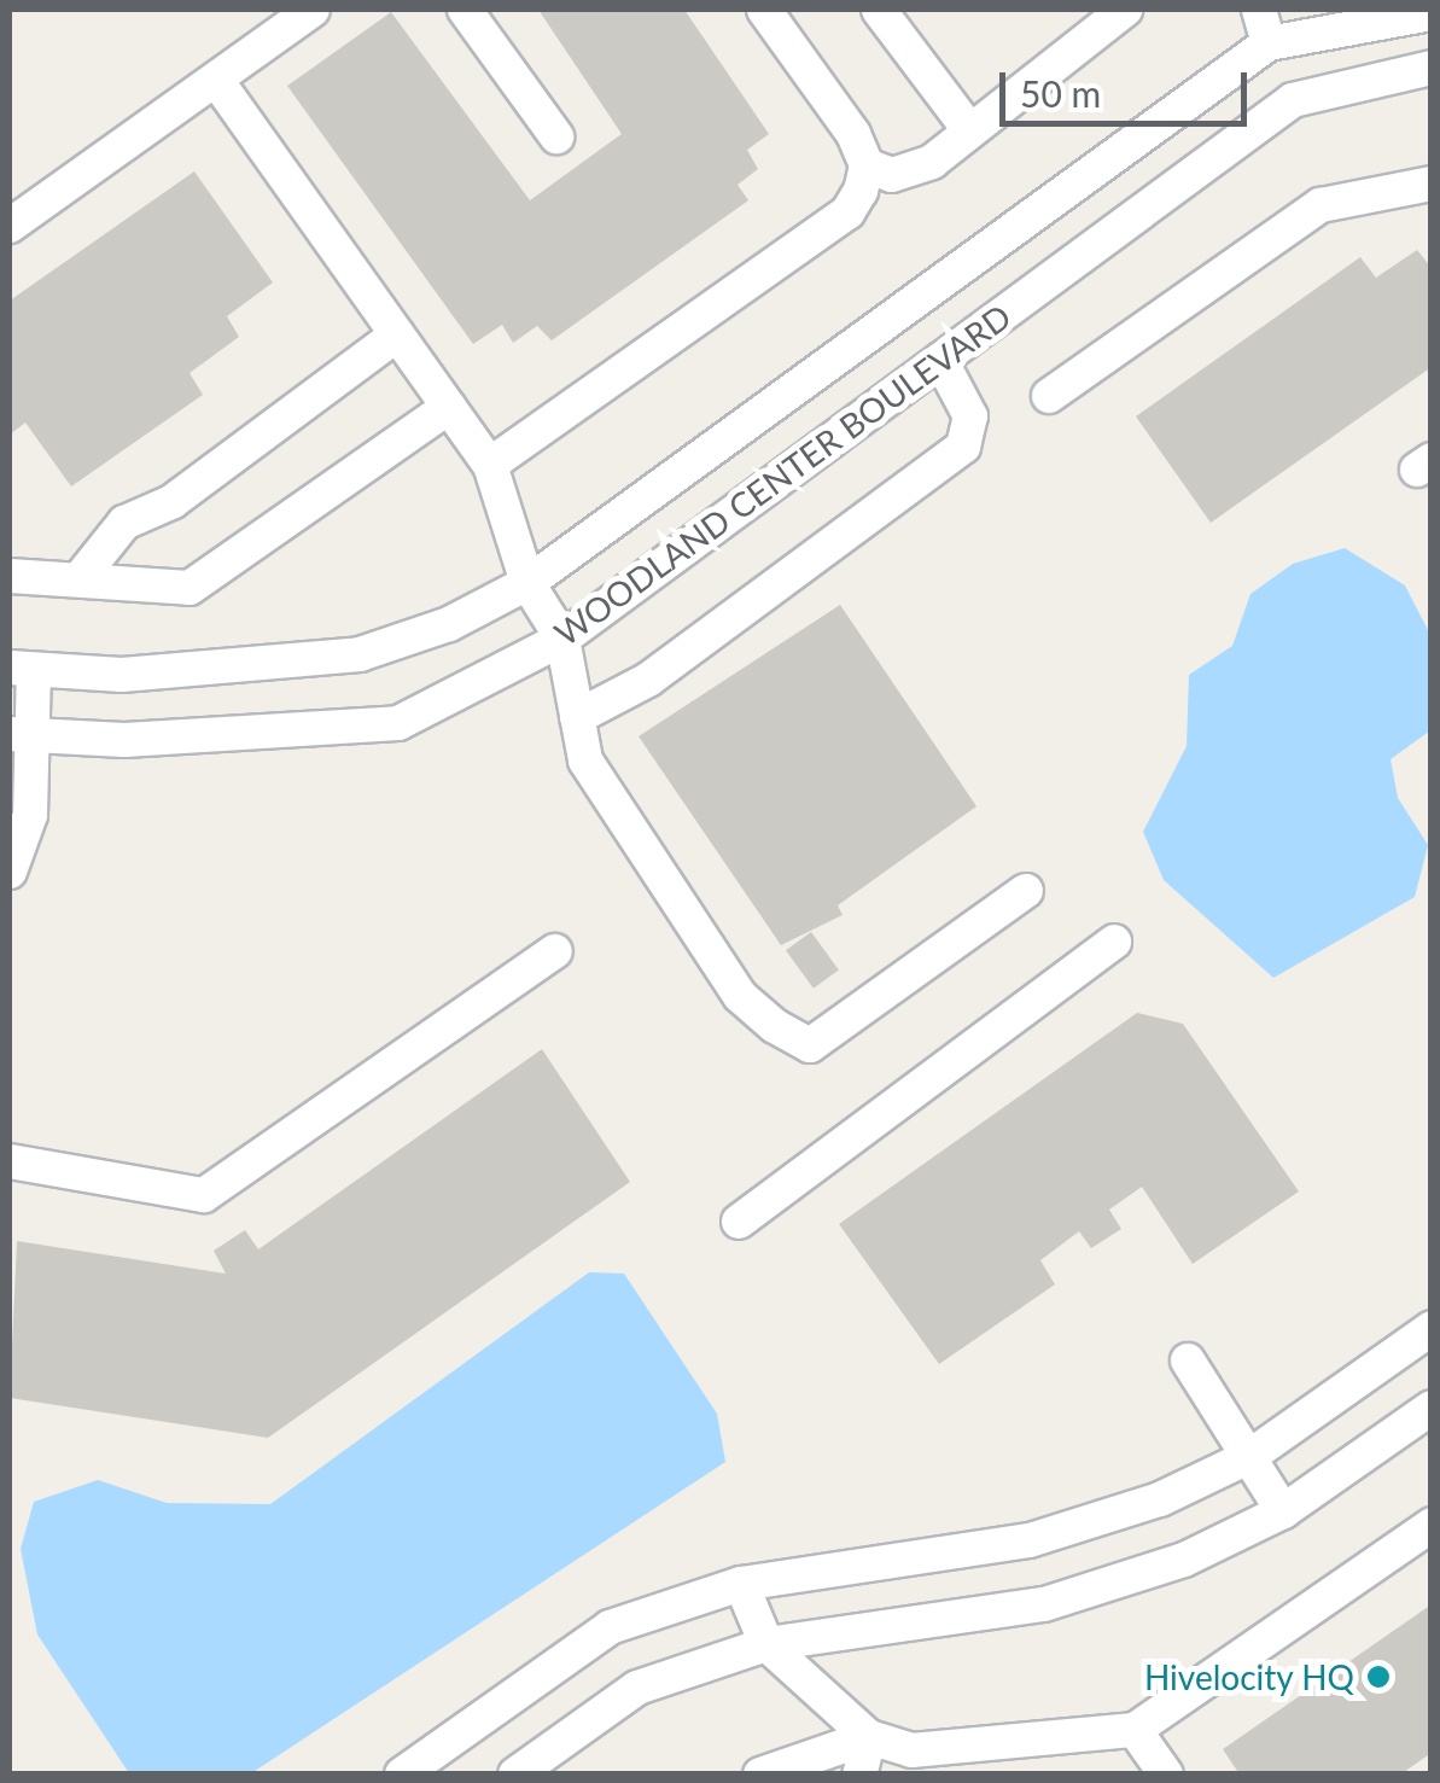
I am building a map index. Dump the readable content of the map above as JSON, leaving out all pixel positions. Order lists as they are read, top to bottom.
{
  "streets": {
    "street": ["WOODLAND CENTER BOULEVARD"]
  },
  "places": ["Hivelocity HQ"],
  "scale_bar": "50 m"
}
